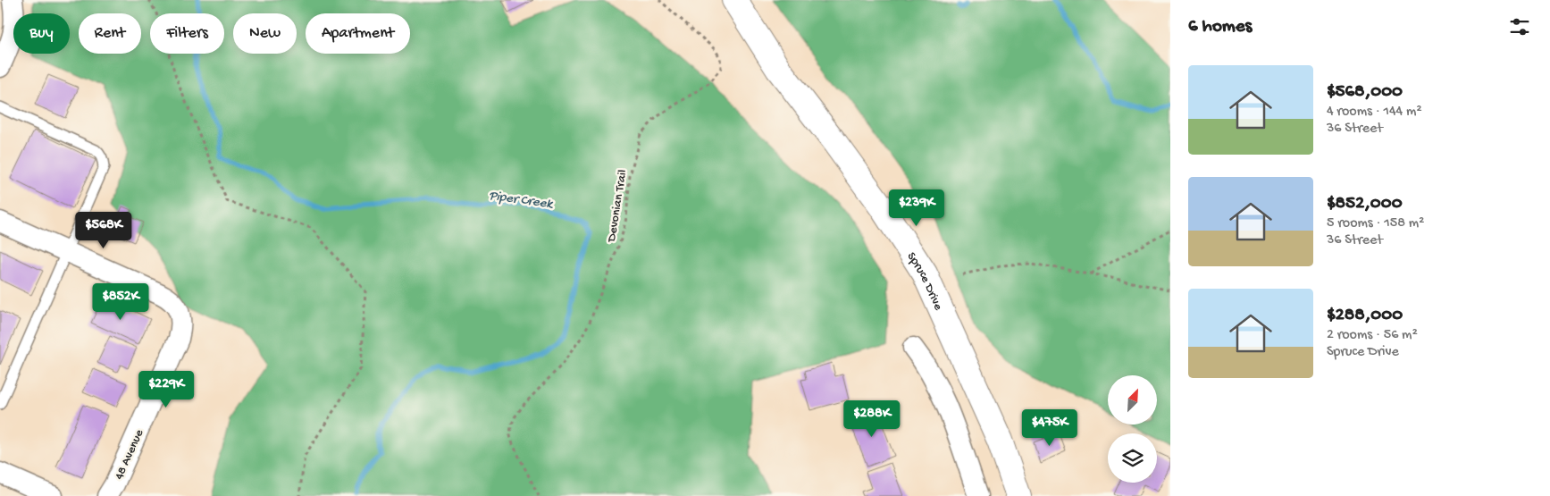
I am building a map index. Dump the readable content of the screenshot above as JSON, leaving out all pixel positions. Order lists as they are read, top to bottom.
{
  "streets": {
    "street": ["Spruce Drive", "48 Avenue"],
    "path": ["Devonian Trail"]
  },
  "water": ["Piper Creek"],
  "north": "top right",
  "page": {
    "heading": "6 homes",
    "chip": [
      "Buy",
      "Rent",
      "Filters",
      "New",
      "Apartment"
    ],
    "list": [
      {
        "name": "$568,000",
        "note": "4 rooms · 144 m² · 36 Street"
      },
      {
        "name": "$852,000",
        "note": "5 rooms · 158 m² · 36 Street"
      },
      {
        "name": "$288,000",
        "note": "2 rooms · 56 m² · Spruce Drive"
      }
    ],
    "price": [
      "$239K",
      "$568K",
      "$852K",
      "$229K",
      "$288K",
      "$475K"
    ]
  }
}
